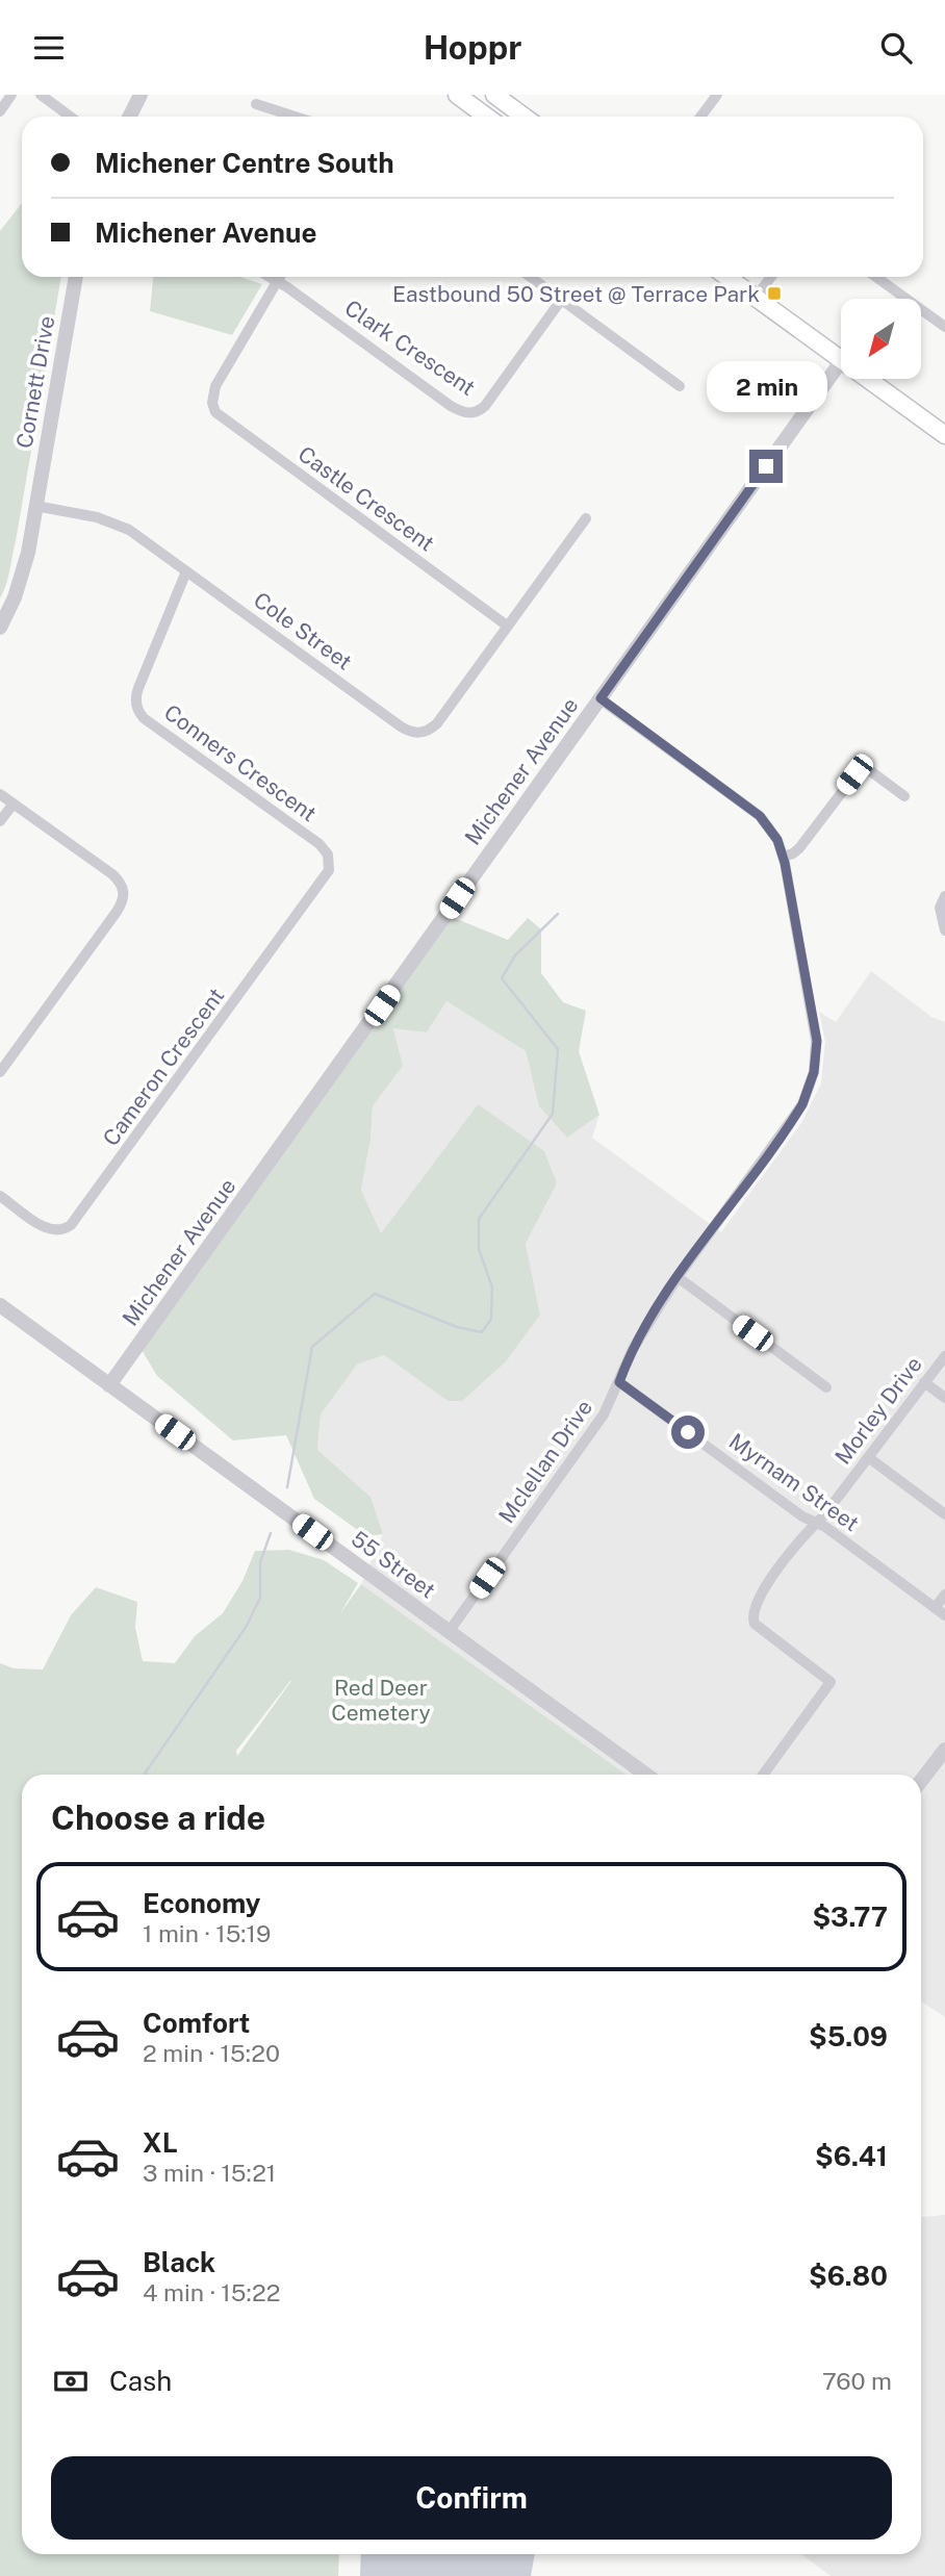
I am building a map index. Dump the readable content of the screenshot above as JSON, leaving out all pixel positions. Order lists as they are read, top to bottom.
{
  "streets": {
    "street": [
      "Clark Crescent",
      "Cornett Drive",
      "Castle Crescent",
      "Cole Street",
      "Conners Crescent",
      "Michener Avenue",
      "Cameron Crescent",
      "Morley Drive",
      "Mclellan Drive",
      "Myrnam Street",
      "55 Street"
    ]
  },
  "crossings": [
    ["Clark Crescent", "Castle Crescent"],
    ["Cornett Drive", "Cole Street"],
    ["Castle Crescent", "Cole Street"],
    ["Cole Street", "Conners Crescent"],
    ["Conners Crescent", "Cameron Crescent"],
    ["Michener Avenue", "Mclellan Drive"],
    ["Michener Avenue", "55 Street"],
    ["Morley Drive", "Myrnam Street"],
    ["Mclellan Drive", "Myrnam Street"],
    ["Mclellan Drive", "55 Street"]
  ],
  "parks": ["Red Deer Cemetery"],
  "places": {
    "transit": ["Eastbound 50 Street @ Terrace Park"]
  },
  "north": "bottom left",
  "page": {
    "header": "Hoppr",
    "banner": ["Michener Centre South", "Michener Avenue"],
    "bubble": "2 min",
    "heading": "Choose a ride",
    "list": [
      {
        "name": "Economy",
        "note": "1 min · 15:19",
        "value": "$3.77"
      },
      {
        "name": "Comfort",
        "note": "2 min · 15:20",
        "value": "$5.09"
      },
      {
        "name": "XL",
        "note": "3 min · 15:21",
        "value": "$6.41"
      },
      {
        "name": "Black",
        "note": "4 min · 15:22",
        "value": "$6.80"
      }
    ],
    "pay": ["Cash", "760 m"],
    "buttons": "Confirm"
  }
}
